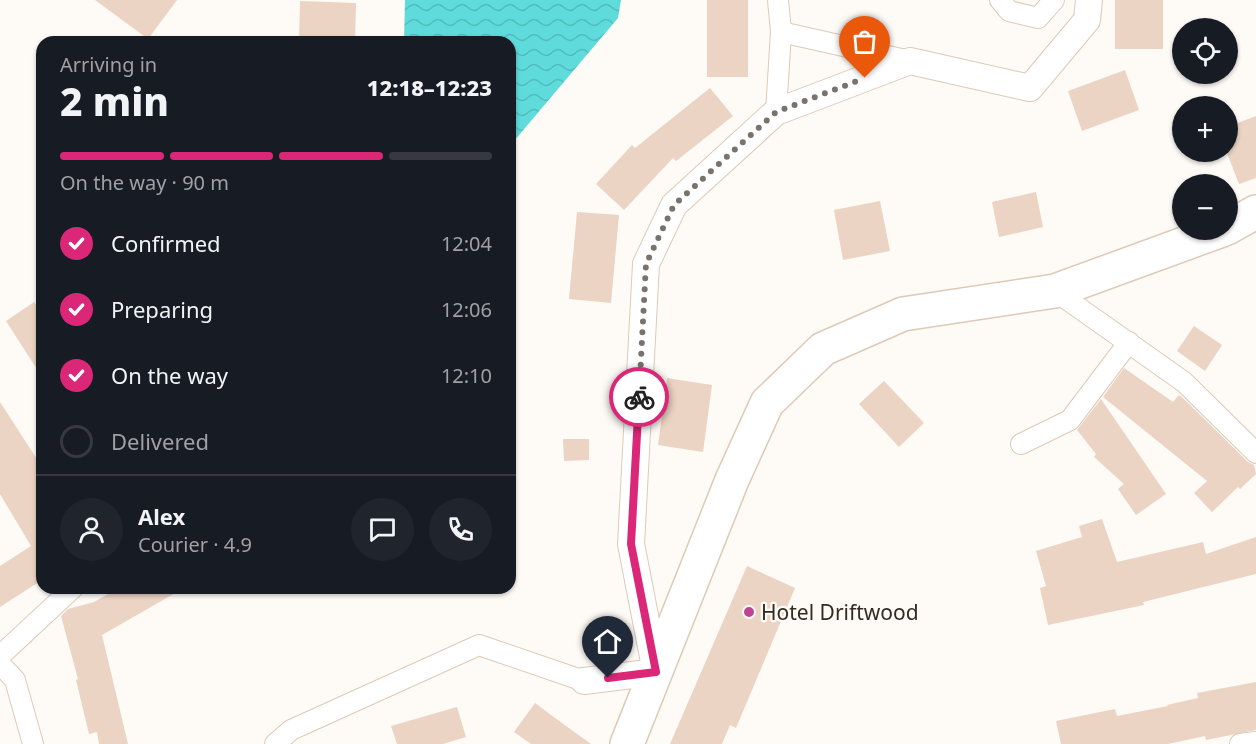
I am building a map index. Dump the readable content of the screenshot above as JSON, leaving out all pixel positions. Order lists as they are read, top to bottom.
{
  "places": ["Hotel Driftwood"],
  "page": {
    "map_buttons": ["+", "−"],
    "heading": ["2 min", "Arriving in", "12:18–12:23"],
    "panel": ["Alex", "Courier · 4.9"],
    "bar": "On the way · 90 m",
    "list": [
      ["Confirmed", "12:04"],
      ["Preparing", "12:06"],
      ["On the way", "12:10"],
      "Delivered"
    ]
  }
}
